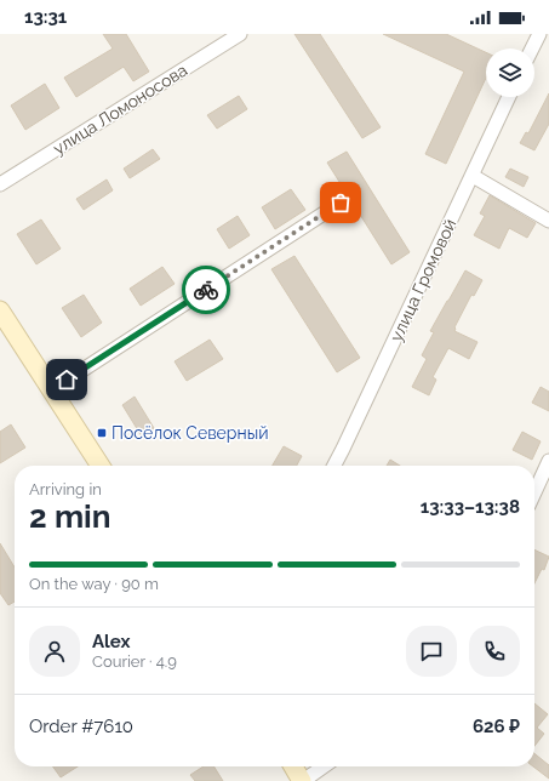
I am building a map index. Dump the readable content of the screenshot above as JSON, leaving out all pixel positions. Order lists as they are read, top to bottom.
{
  "streets": {
    "street": ["улица Ломоносова", "улица Громовой"]
  },
  "places": {
    "transit": ["Посёлок Северный"]
  },
  "page": {
    "status": "13:31",
    "heading": ["2 min", "Arriving in", "13:33–13:38"],
    "panel": [
      "Alex",
      "Courier · 4.9",
      "Order #7610",
      "626 ₽"
    ],
    "bar": "On the way · 90 m"
  }
}
